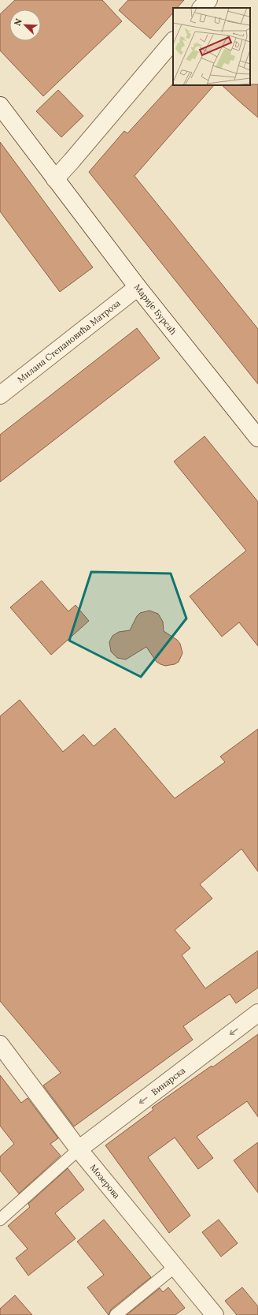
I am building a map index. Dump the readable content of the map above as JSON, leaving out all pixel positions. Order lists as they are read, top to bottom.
{
  "streets": {
    "street": [
      "Марије Бурсаћ",
      "Милана Степановића Матроза",
      "Винарска",
      "Мозерова"
    ]
  },
  "crossings": [
    ["Марије Бурсаћ", "Милана Степановића Матроза"],
    ["Винарска", "Мозерова"]
  ],
  "one_way": ["Винарска"],
  "north": "top left"
}
